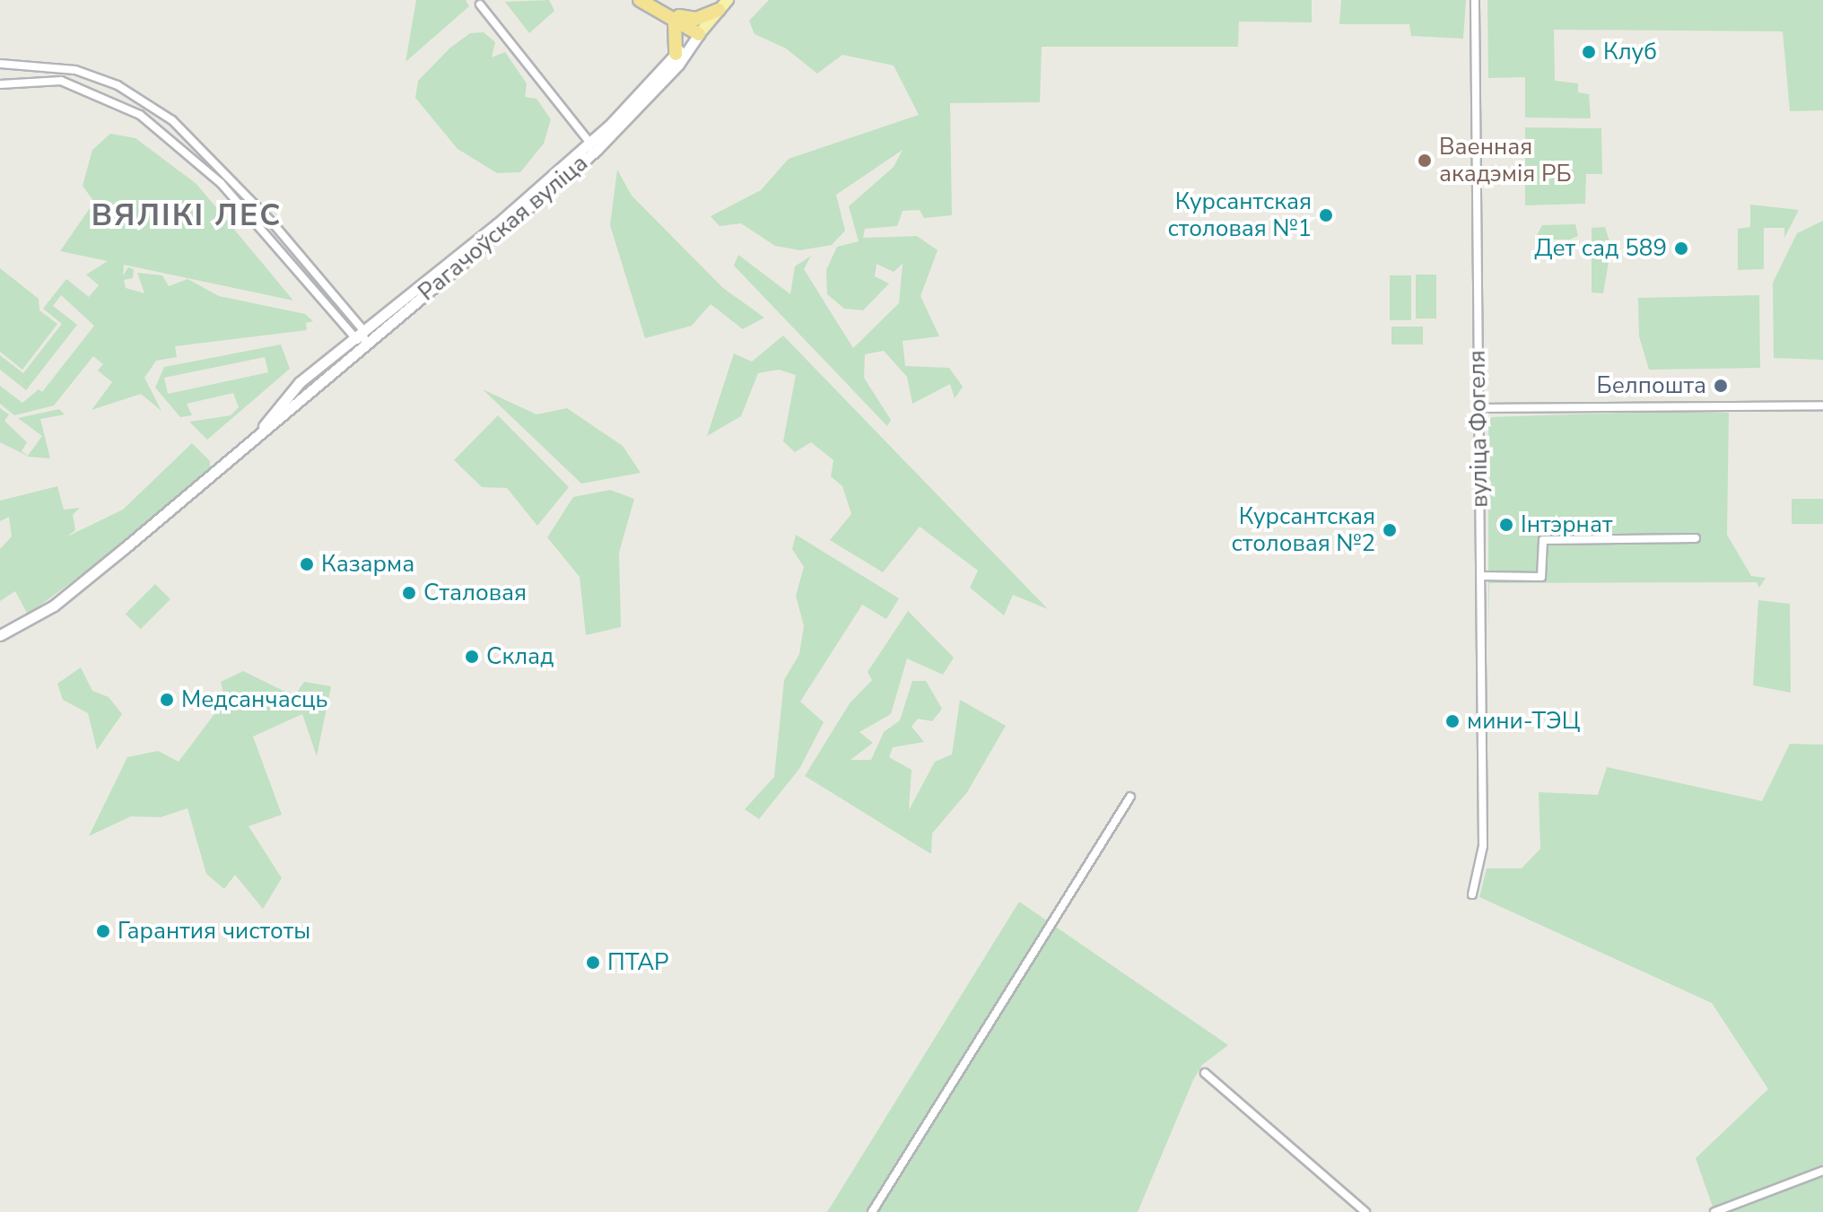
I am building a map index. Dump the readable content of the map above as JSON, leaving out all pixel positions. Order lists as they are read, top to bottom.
{
  "streets": {
    "main road": ["Рагачоўская вуліца"],
    "street": ["вуліца Фогеля"]
  },
  "districts": ["ВЯЛІКІ ЛЕС"],
  "places": [
    "Клуб",
    "Ваенная акадэмія РБ",
    "Курсантская столовая №1",
    "Дет сад 589",
    "Белпошта",
    "Інтэрнат",
    "Курсантская столовая №2",
    "Казарма",
    "Сталовая",
    "Склад",
    "Медсанчасць",
    "мини-ТЭЦ",
    "Гарантия чистоты",
    "ПТАР"
  ]
}
